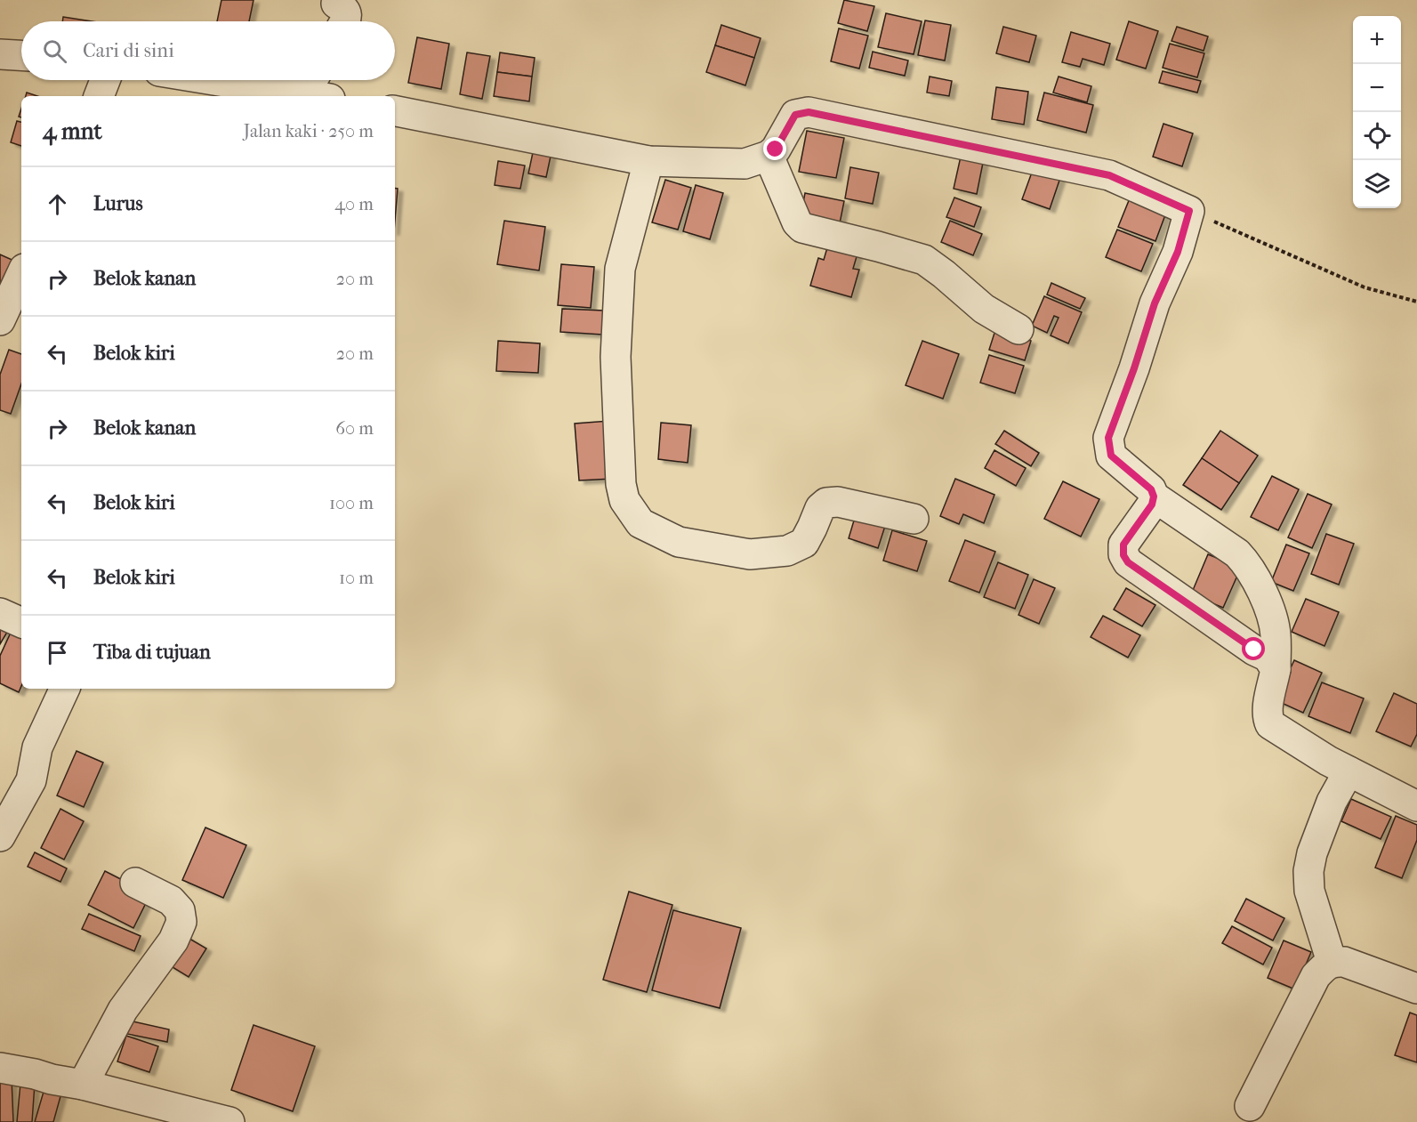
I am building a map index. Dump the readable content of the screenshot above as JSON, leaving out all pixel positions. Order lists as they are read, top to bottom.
{
  "page": {
    "map_buttons": ["+", "−"],
    "search": "Cari di sini",
    "heading": ["4 mnt", "Jalan kaki · 250 m"],
    "list": [
      ["Lurus", "40 m"],
      ["Belok kanan", "20 m"],
      ["Belok kiri", "20 m"],
      ["Belok kanan", "60 m"],
      ["Belok kiri", "100 m"],
      ["Belok kiri", "10 m"],
      "Tiba di tujuan"
    ]
  }
}
